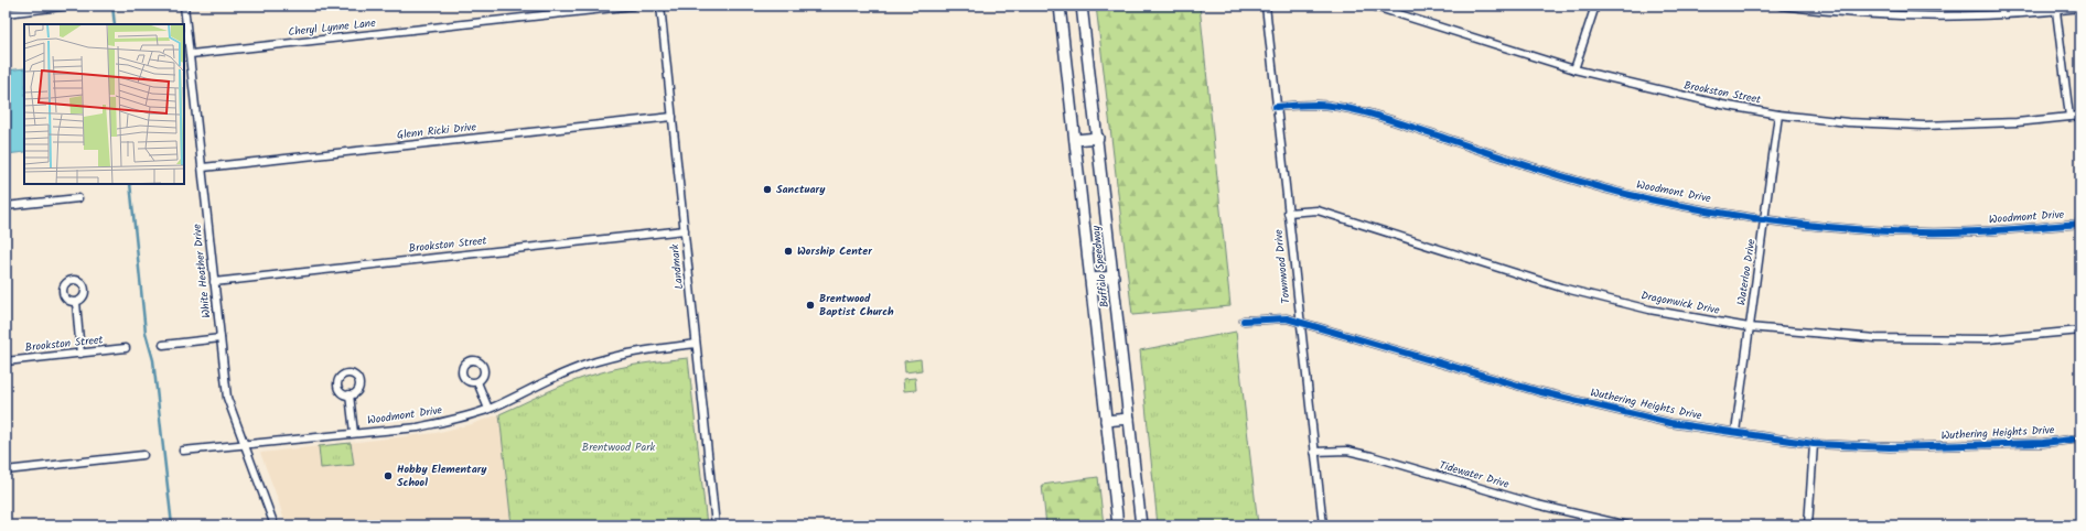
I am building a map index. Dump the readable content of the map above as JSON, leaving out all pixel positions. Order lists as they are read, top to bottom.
{
  "streets": {
    "main road": ["Buffalo Speedway"],
    "street": [
      "Cheryl Lynne Lane",
      "Brookston Street",
      "Glenn Ricki Drive",
      "Woodmont Drive",
      "Landmark",
      "Townwood Drive",
      "White Heather Drive",
      "Waterloo Drive",
      "Dragonwick Drive",
      "Wuthering Heights Drive",
      "Tidewater Drive"
    ]
  },
  "crossings": [
    ["Cheryl Lynne Lane", "White Heather Drive"],
    ["Brookston Street", "Landmark"],
    ["Brookston Street", "White Heather Drive"],
    ["Brookston Street", "Waterloo Drive"],
    ["Glenn Ricki Drive", "Landmark"],
    ["Glenn Ricki Drive", "White Heather Drive"],
    ["Woodmont Drive", "Landmark"],
    ["Woodmont Drive", "Townwood Drive"],
    ["Woodmont Drive", "White Heather Drive"],
    ["Woodmont Drive", "Waterloo Drive"],
    ["Townwood Drive", "Dragonwick Drive"],
    ["Townwood Drive", "Wuthering Heights Drive"],
    ["Townwood Drive", "Tidewater Drive"],
    ["Waterloo Drive", "Dragonwick Drive"],
    ["Waterloo Drive", "Wuthering Heights Drive"]
  ],
  "parks": ["Brentwood Park"],
  "places": [
    "Sanctuary",
    "Worship Center",
    "Brentwood Baptist Church",
    "Hobby Elementary School"
  ]
}
